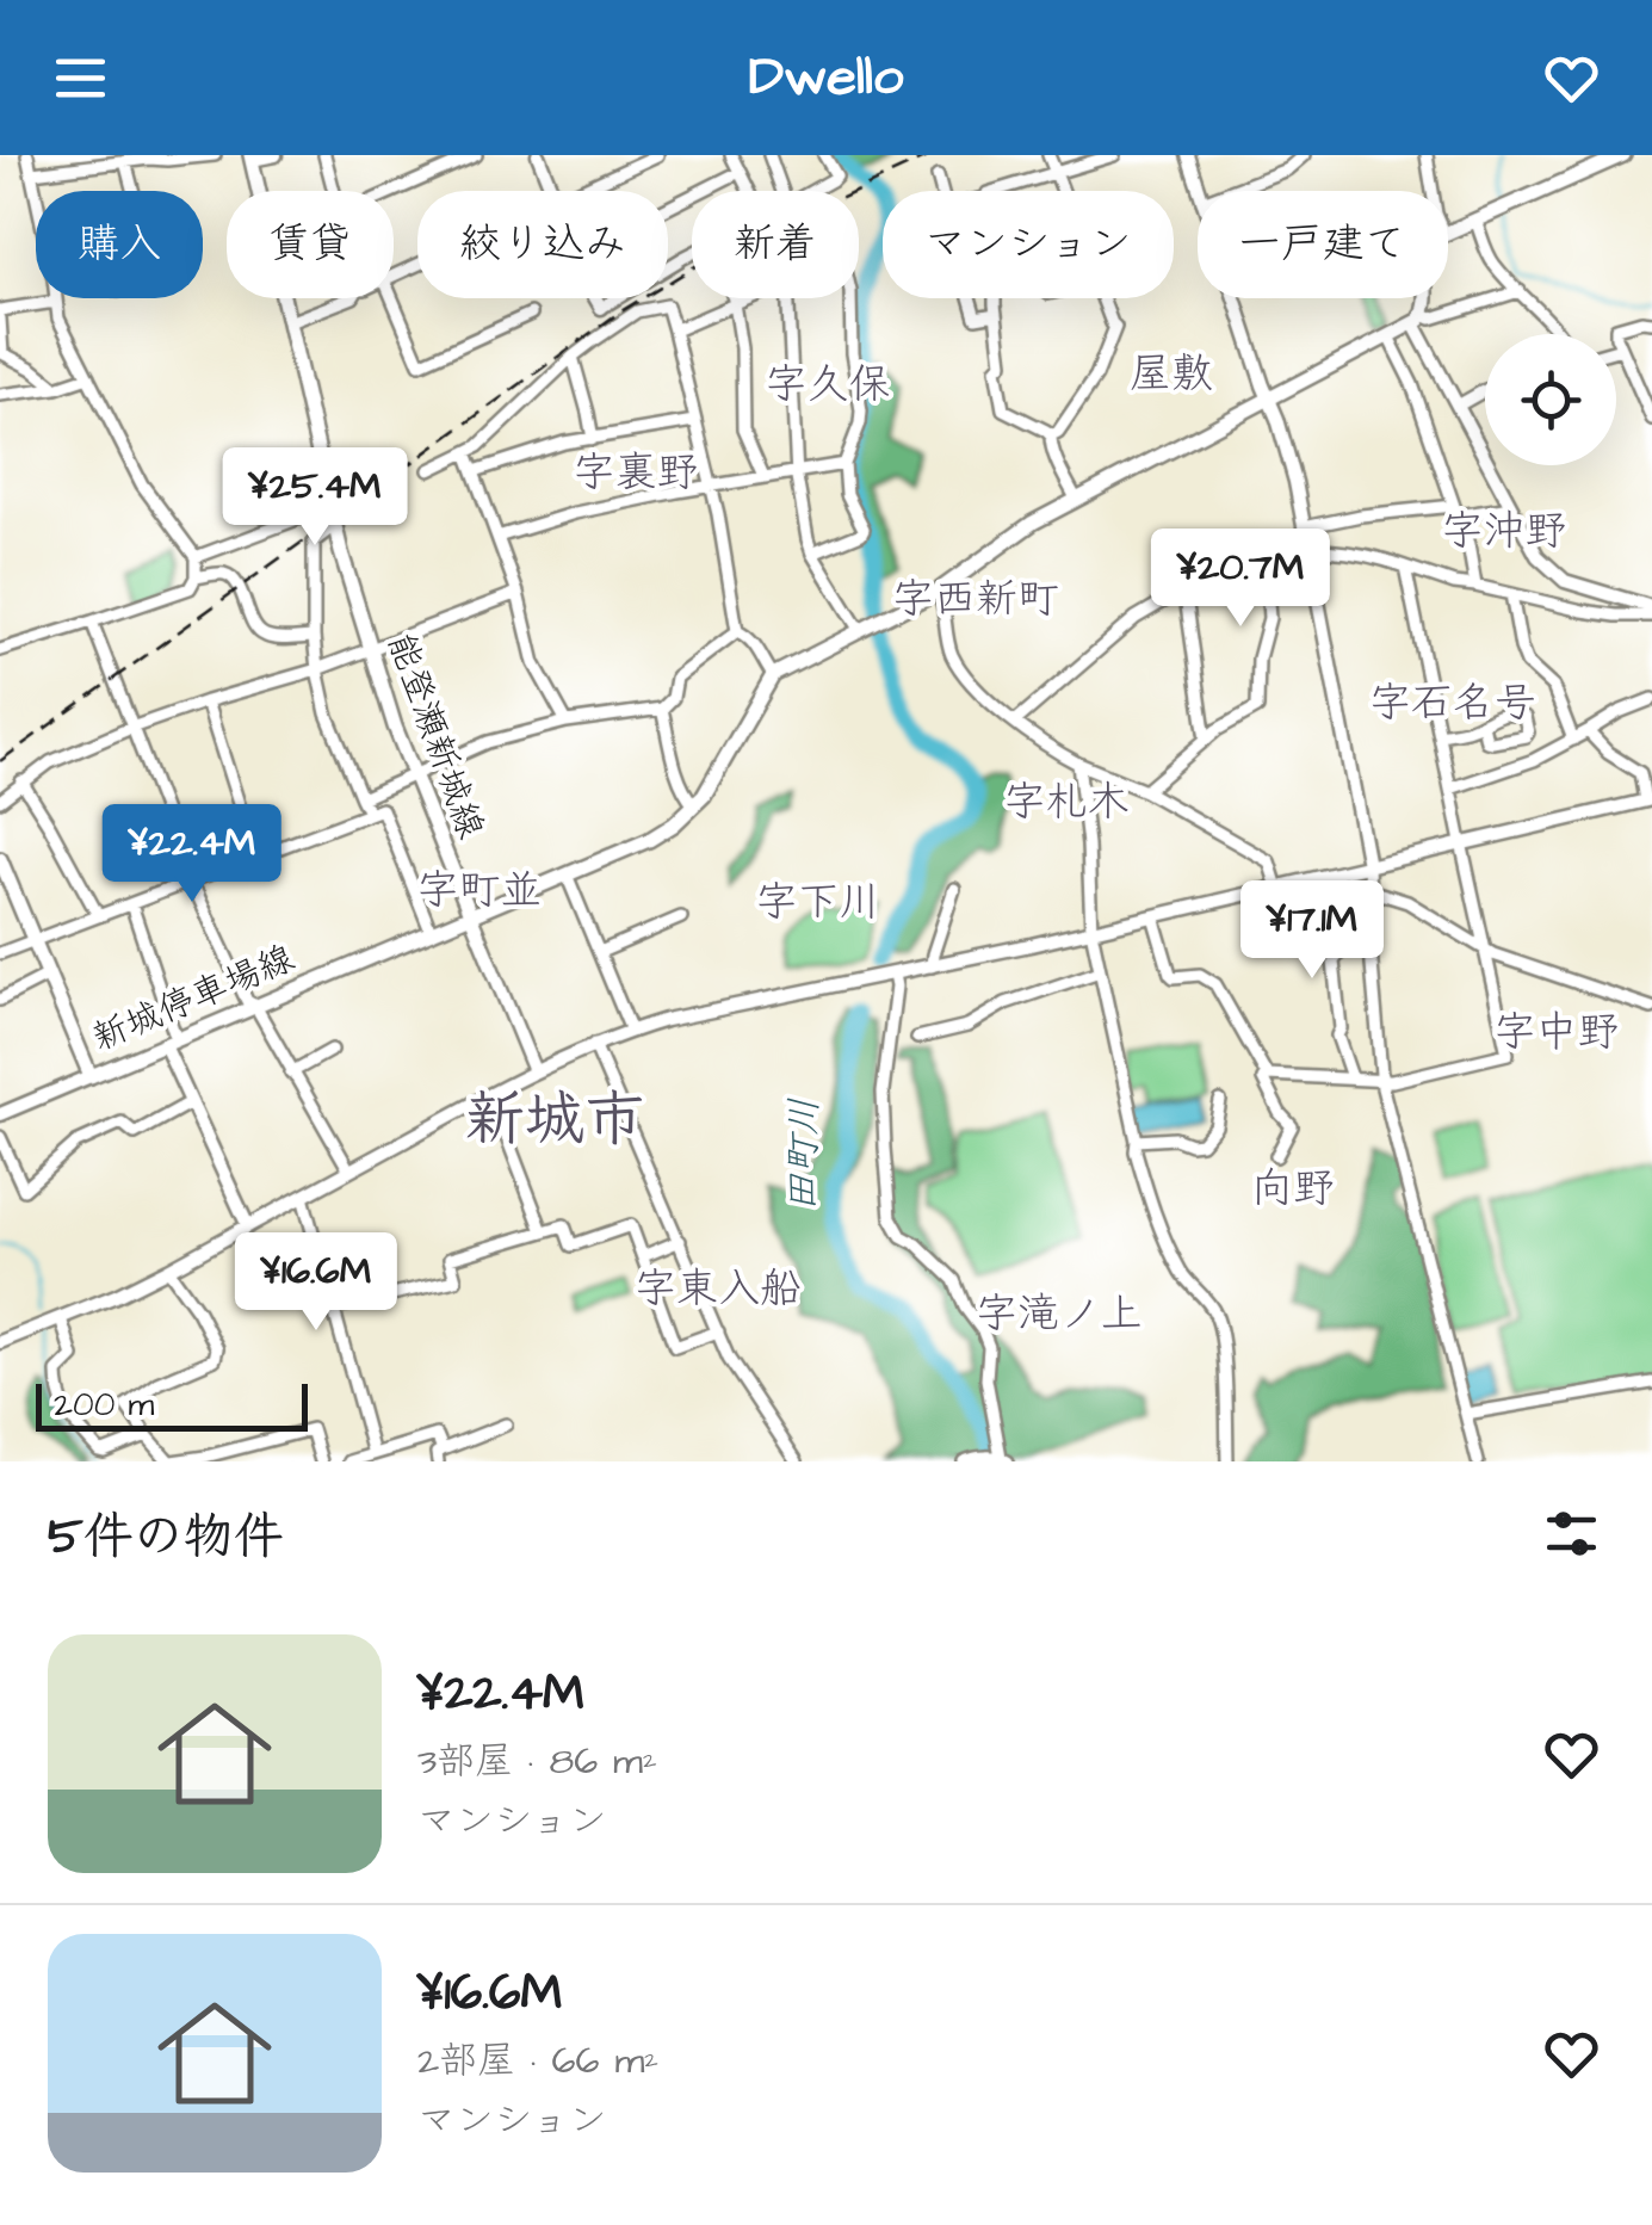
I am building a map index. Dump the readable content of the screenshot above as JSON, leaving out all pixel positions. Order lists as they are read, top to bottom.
{
  "streets": {
    "main road": ["能登瀬新城線", "新城停車場線"]
  },
  "crossings": [
    ["能登瀬新城線", "新城停車場線"]
  ],
  "districts": [
    "屋敷",
    "字久保",
    "字裏野",
    "字沖野",
    "字西新町",
    "字石名号",
    "字札木",
    "字町並",
    "字下川",
    "字中野",
    "新城市",
    "向野",
    "字東入船",
    "字滝ノ上"
  ],
  "water": ["田町川"],
  "scale_bar": "200 m",
  "page": {
    "header": "Dwello",
    "chip": [
      "購入",
      "賃貸",
      "絞り込み",
      "新着",
      "マンション",
      "一戸建て"
    ],
    "price": [
      "¥25.4M",
      "¥20.7M",
      "¥22.4M",
      "¥17.1M",
      "¥16.6M"
    ],
    "scale": "200 m",
    "heading": "5件の物件",
    "list": [
      {
        "name": "¥22.4M",
        "note": "3部屋 · 86 m² · マンション"
      },
      {
        "name": "¥16.6M",
        "note": "2部屋 · 66 m² · マンション"
      }
    ]
  }
}
